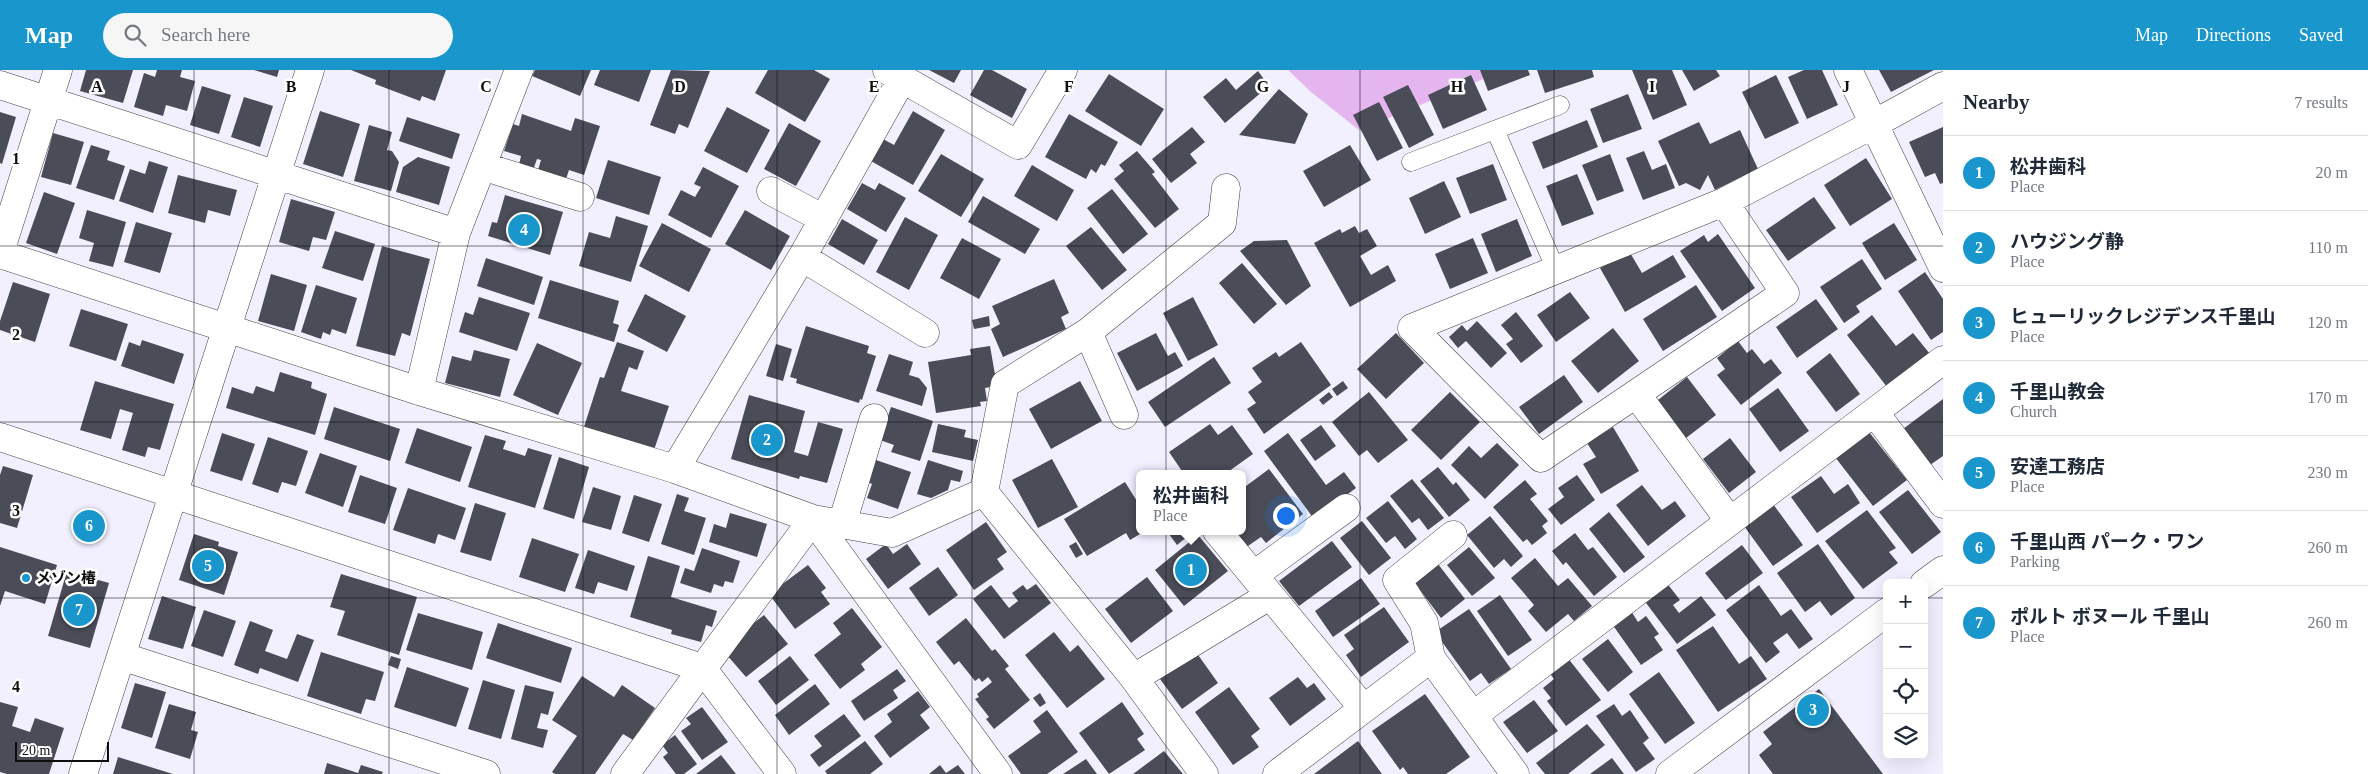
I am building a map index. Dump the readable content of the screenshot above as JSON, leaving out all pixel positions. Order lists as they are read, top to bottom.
{
  "places": ["メゾン椿"],
  "scale_bar": "20 m",
  "page": {
    "header": "Map",
    "search": "Search here",
    "nav": ["Map", "Directions", "Saved"],
    "heading": ["Nearby", "7 results"],
    "list": [
      {
        "mark": "1",
        "name": "松井歯科",
        "note": "Place",
        "value": "20 m"
      },
      {
        "mark": "2",
        "name": "ハウジング静",
        "note": "Place",
        "value": "110 m"
      },
      {
        "mark": "3",
        "name": "ヒューリックレジデンス千里山",
        "note": "Place",
        "value": "120 m"
      },
      {
        "mark": "4",
        "name": "千里山教会",
        "note": "Church",
        "value": "170 m"
      },
      {
        "mark": "5",
        "name": "安達工務店",
        "note": "Place",
        "value": "230 m"
      },
      {
        "mark": "6",
        "name": "千里山西 パーク・ワン",
        "note": "Parking",
        "value": "260 m"
      },
      {
        "mark": "7",
        "name": "ポルト ボヌール 千里山",
        "note": "Place",
        "value": "260 m"
      }
    ],
    "pins": [
      "4",
      "2",
      "6",
      "5",
      "1",
      "7",
      "3"
    ],
    "popup": ["松井歯科", "Place"],
    "map_buttons": ["+", "−"],
    "scale": "20 m"
  },
  "grid": {
    "columns": [
      "A",
      "B",
      "C",
      "D",
      "E",
      "F",
      "G",
      "H",
      "I",
      "J"
    ],
    "rows": [
      "1",
      "2",
      "3",
      "4"
    ]
  }
}
